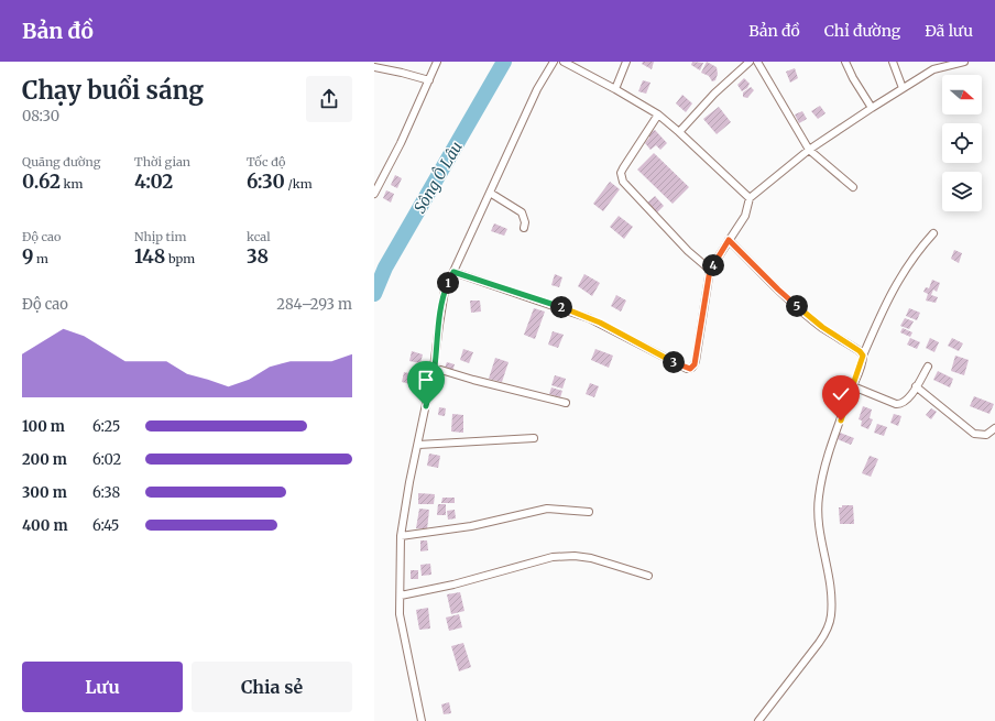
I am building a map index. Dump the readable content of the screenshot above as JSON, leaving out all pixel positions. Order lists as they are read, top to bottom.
{
  "water": ["Sông Ô Lâu"],
  "north": "right",
  "page": {
    "header": "Bản đồ",
    "nav": ["Bản đồ", "Chỉ đường", "Đã lưu"],
    "heading": ["Chạy buổi sáng", "08:30"],
    "stats": [
      ["Quãng đường", "0.62 km"],
      ["Thời gian", "4:02"],
      ["Tốc độ", "6:30 /km"],
      ["Độ cao", "9 m"],
      ["Nhịp tim", "148 bpm"],
      ["kcal", "38"]
    ],
    "pins": [
      "4",
      "1",
      "5",
      "2",
      "3"
    ],
    "chart": ["Độ cao", "284–293 m"],
    "list": [
      {
        "name": "100 m",
        "note": "6:25"
      },
      {
        "name": "200 m",
        "note": "6:02"
      },
      {
        "name": "300 m",
        "note": "6:38"
      },
      {
        "name": "400 m",
        "note": "6:45"
      }
    ],
    "buttons": ["Lưu", "Chia sẻ"]
  }
}
